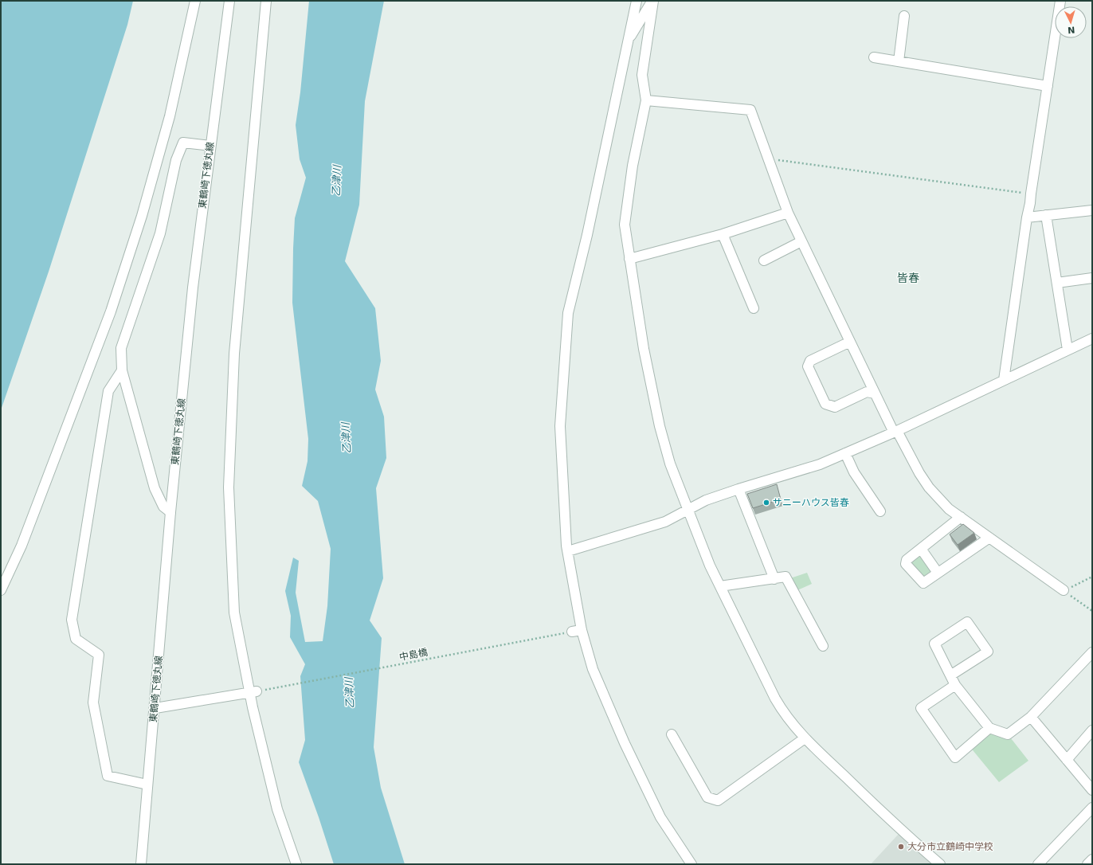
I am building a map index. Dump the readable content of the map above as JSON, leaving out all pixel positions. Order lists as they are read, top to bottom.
{
  "streets": {
    "street": ["東鶴崎下徳丸線"],
    "path": ["中島橋"]
  },
  "districts": ["皆春"],
  "water": ["乙津川"],
  "places": ["サニーハウス皆春", "大分市立鶴崎中学校"],
  "north": "bottom"
}
